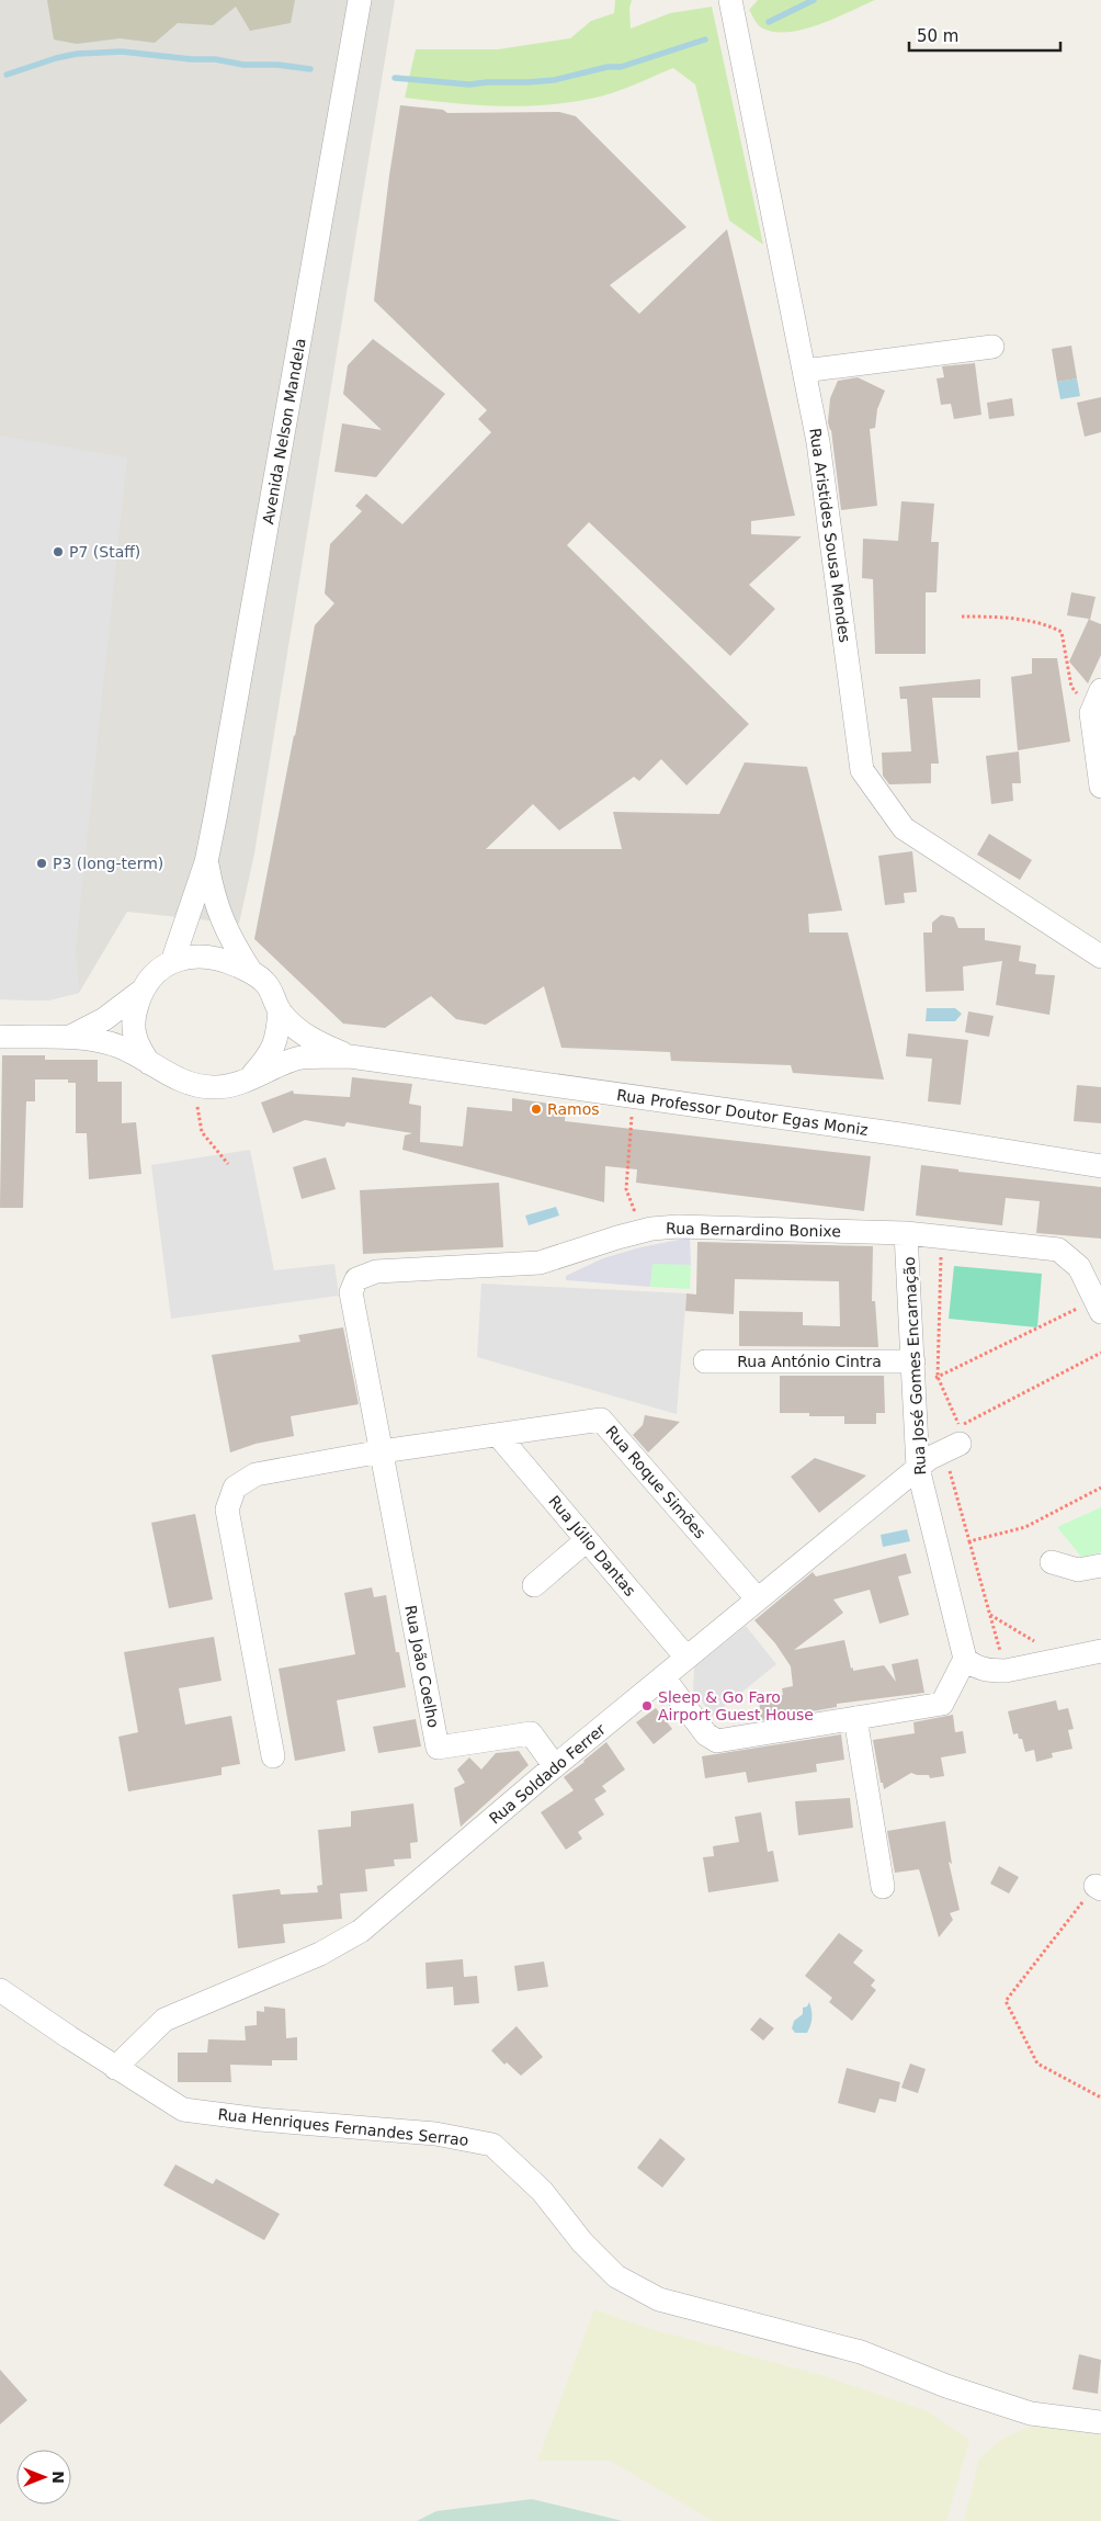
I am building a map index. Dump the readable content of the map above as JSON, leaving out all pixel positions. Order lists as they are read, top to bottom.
{
  "streets": {
    "street": [
      "Avenida Nelson Mandela",
      "Rua Aristides Sousa Mendes",
      "Rua Professor Doutor Egas Moniz",
      "Rua Bernardino Bonixe",
      "Rua António Cintra",
      "Rua José Gomes Encarnação",
      "Rua Roque Simões",
      "Rua Júlio Dantas",
      "Rua João Coelho",
      "Rua Soldado Ferrer",
      "Rua Henriques Fernandes Serrao"
    ]
  },
  "crossings": [
    ["Rua Bernardino Bonixe", "Rua José Gomes Encarnação"],
    ["Rua Bernardino Bonixe", "Rua João Coelho"],
    ["Rua António Cintra", "Rua José Gomes Encarnação"],
    ["Rua José Gomes Encarnação", "Rua Soldado Ferrer"],
    ["Rua Roque Simões", "Rua Júlio Dantas"],
    ["Rua Roque Simões", "Rua Soldado Ferrer"],
    ["Rua Júlio Dantas", "Rua Soldado Ferrer"],
    ["Rua João Coelho", "Rua Soldado Ferrer"],
    ["Rua Soldado Ferrer", "Rua Henriques Fernandes Serrao"]
  ],
  "places": [
    "P7 (Staff)",
    "P3 (long-term)",
    "Ramos",
    "Sleep & Go Faro Airport Guest House"
  ],
  "scale_bar": "50 m",
  "north": "right"
}
